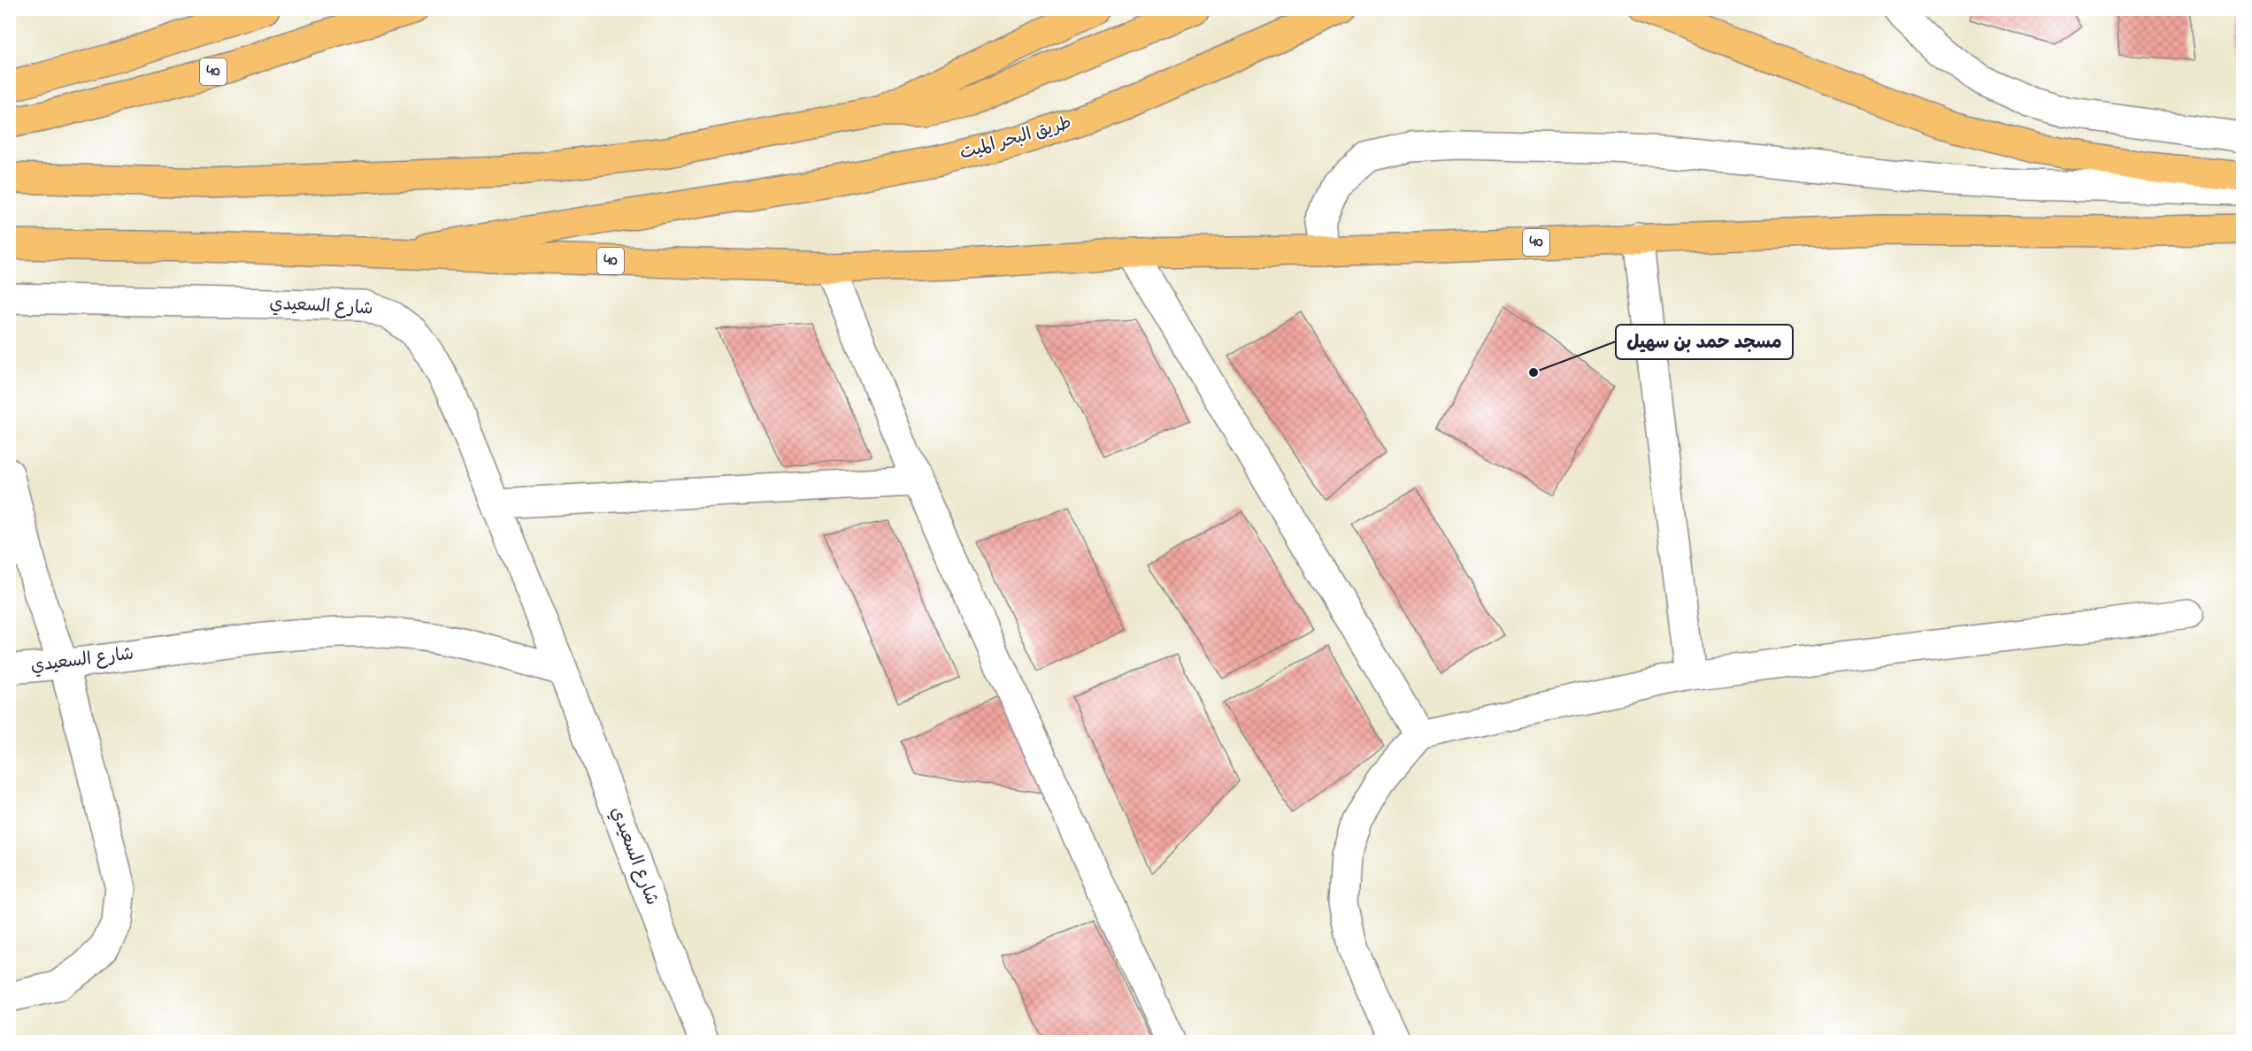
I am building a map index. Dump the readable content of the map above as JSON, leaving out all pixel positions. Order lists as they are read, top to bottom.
{
  "streets": {
    "main road": ["40", "طريق البحر الميت"],
    "street": ["شارع السعيدي"]
  },
  "crossings": [
    ["40", "طريق البحر الميت"]
  ],
  "places": ["مسجد حمد بن سهيل"]
}
